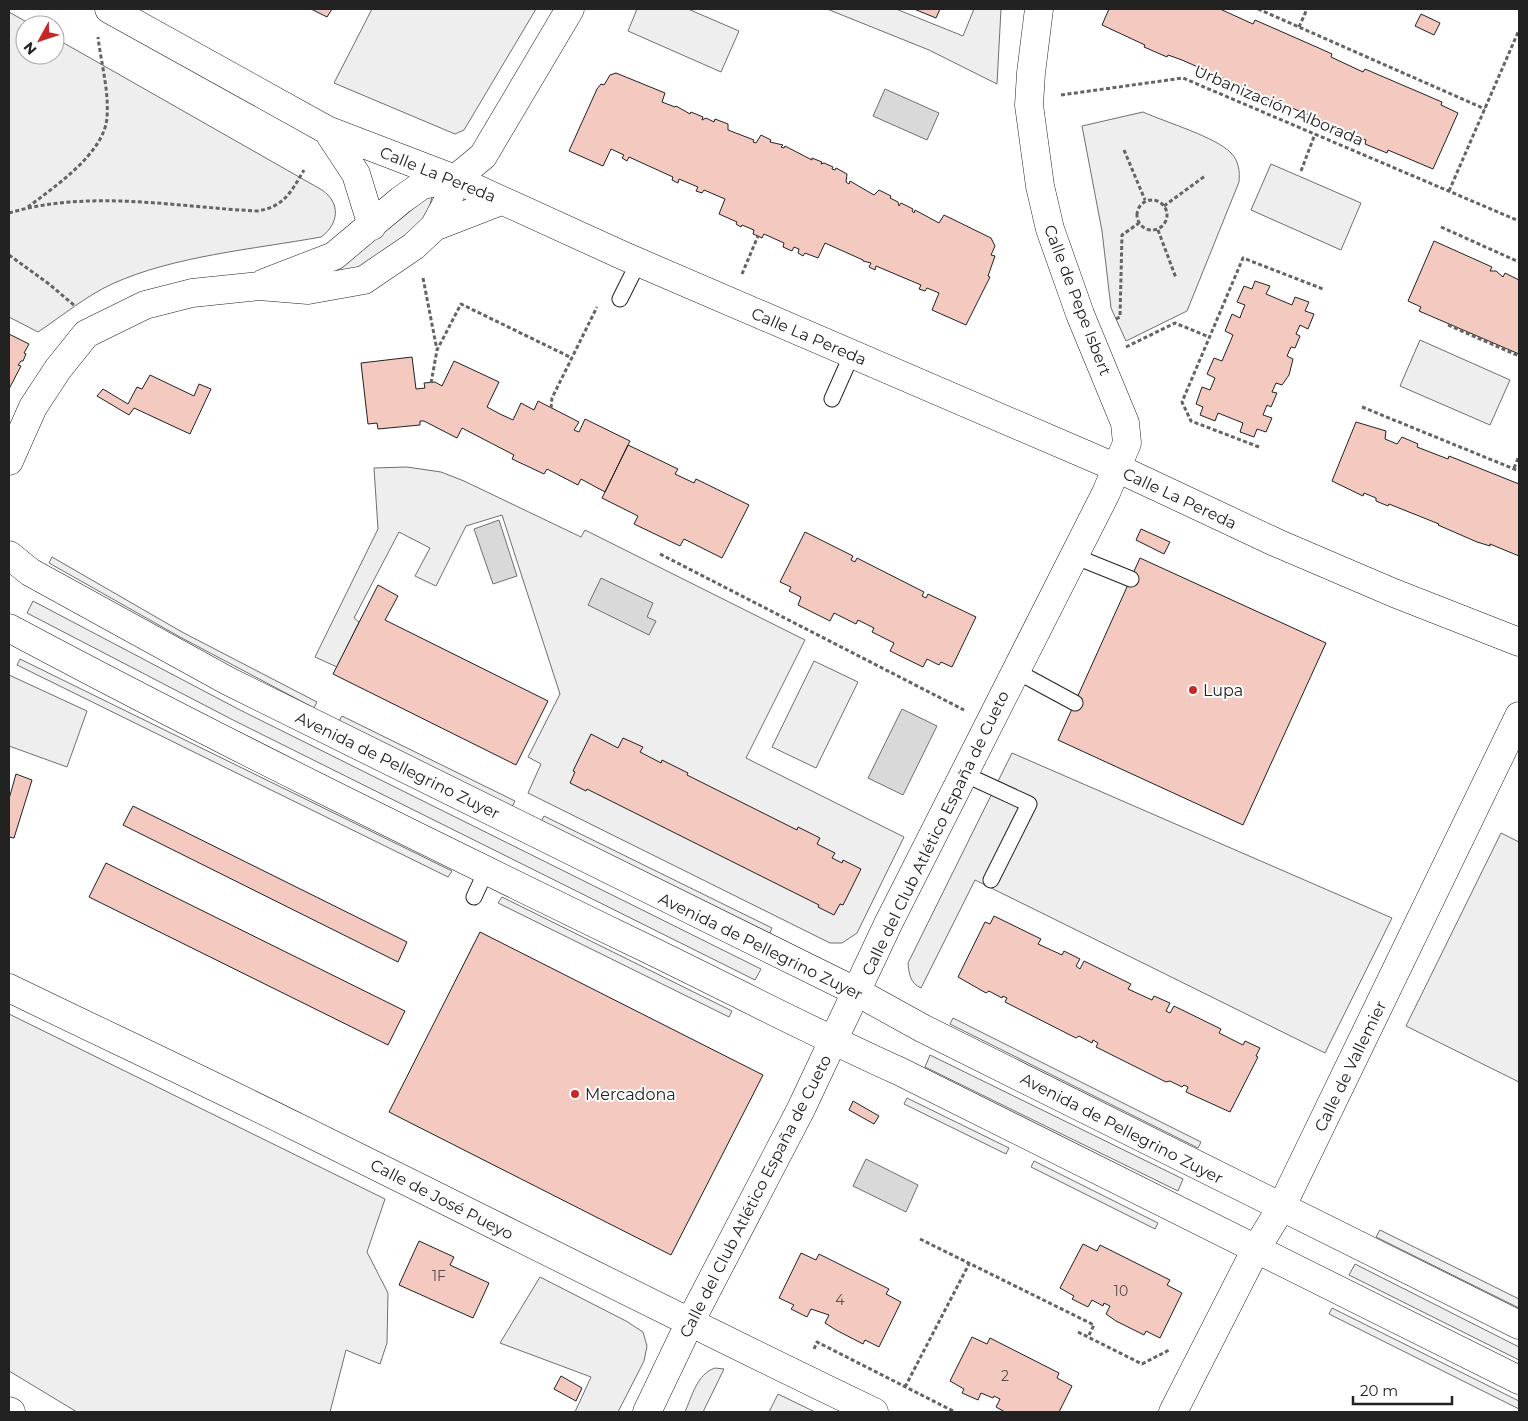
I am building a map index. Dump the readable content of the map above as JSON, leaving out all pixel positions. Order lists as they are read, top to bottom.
{
  "streets": {
    "street": [
      "Calle La Pereda",
      "Calle de Pepe Isbert",
      "Avenida de Pellegrino Zuyer",
      "Calle del Club Atlético España de Cueto",
      "Calle de Vallemier",
      "Calle de José Pueyo"
    ],
    "path": ["Urbanización Alborada"]
  },
  "crossings": [
    ["Calle La Pereda", "Calle de Pepe Isbert"],
    ["Calle La Pereda", "Calle del Club Atlético España de Cueto"],
    ["Calle de Pepe Isbert", "Calle del Club Atlético España de Cueto"],
    ["Avenida de Pellegrino Zuyer", "Calle del Club Atlético España de Cueto"],
    ["Avenida de Pellegrino Zuyer", "Calle de Vallemier"],
    ["Calle del Club Atlético España de Cueto", "Calle de José Pueyo"]
  ],
  "places": ["Lupa", "Mercadona"],
  "house_numbers": [
    "1F",
    "10",
    "4",
    "2"
  ],
  "scale_bar": "20 m",
  "north": "bottom left"
}
